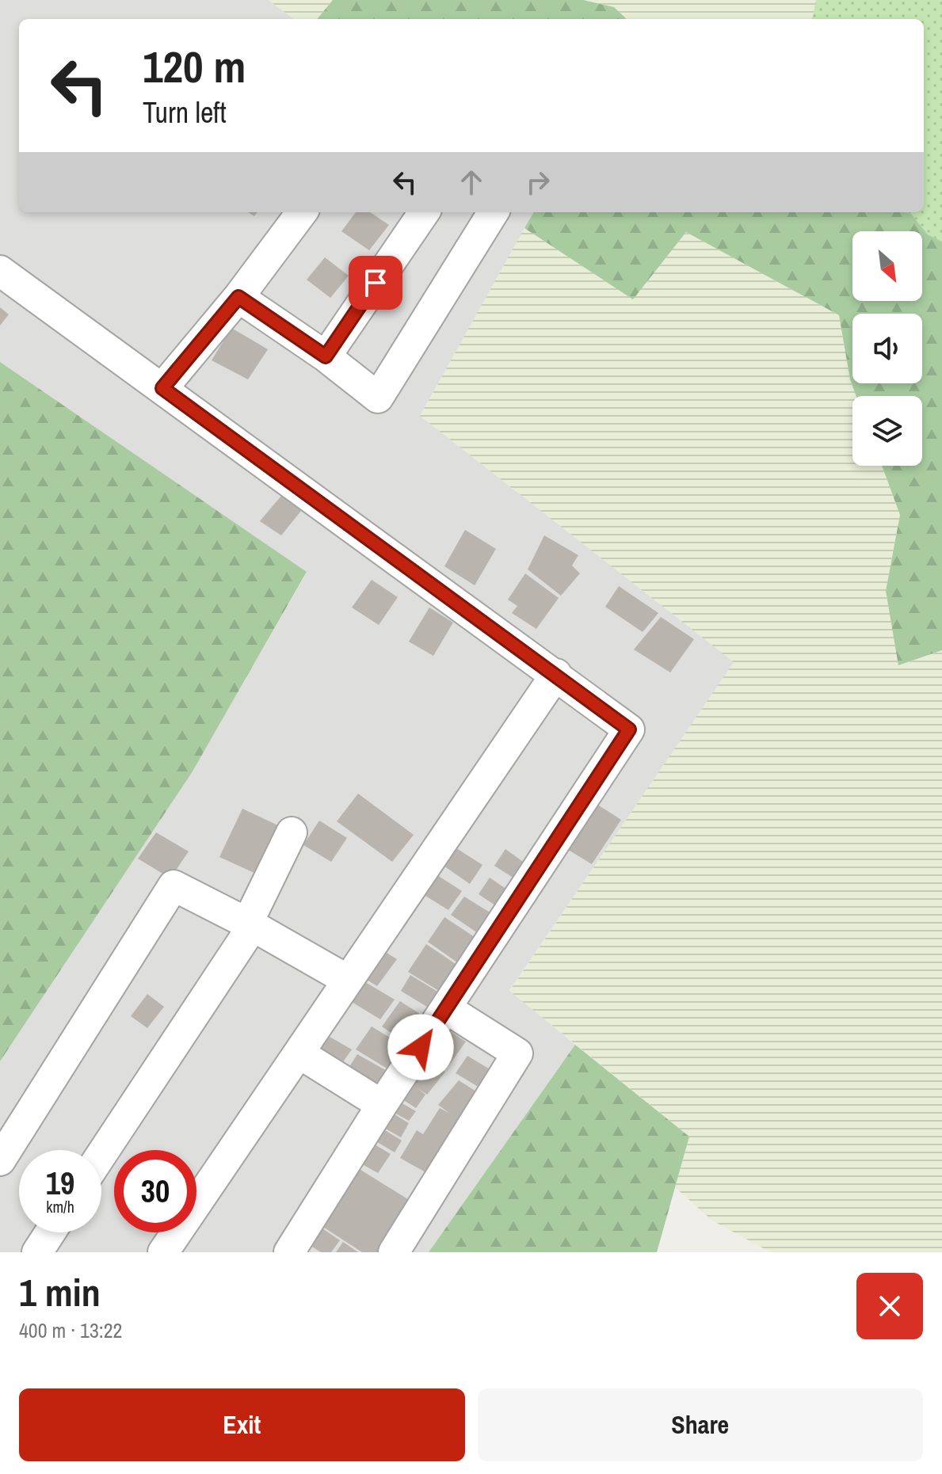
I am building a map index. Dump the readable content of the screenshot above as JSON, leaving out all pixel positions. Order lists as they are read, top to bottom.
{
  "north": "bottom right",
  "page": {
    "turn": ["120 m", "Turn left"],
    "speed": "19 km/h",
    "limit": "30",
    "heading": ["1 min", "400 m · 13:22"],
    "buttons": ["Exit", "Share"]
  }
}
